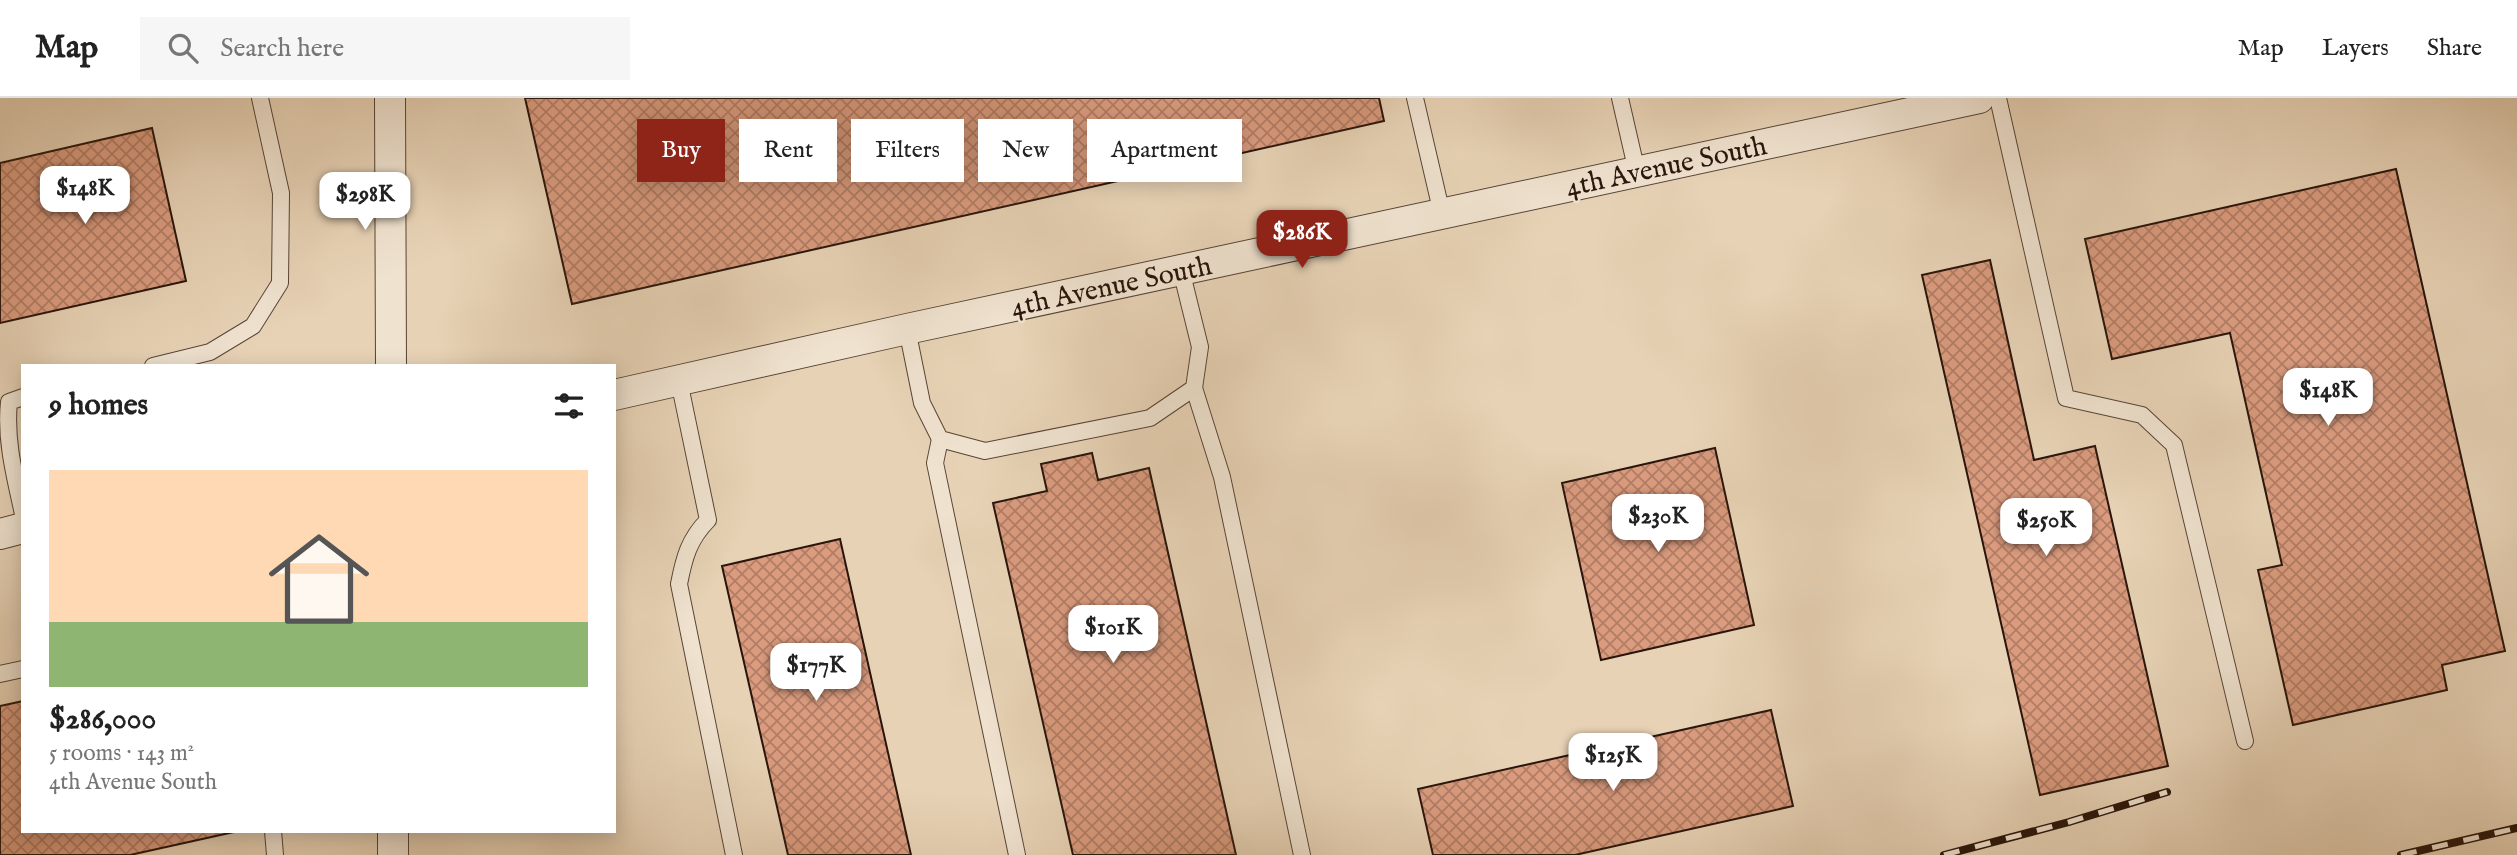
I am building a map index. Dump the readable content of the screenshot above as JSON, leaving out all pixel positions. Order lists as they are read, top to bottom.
{
  "streets": {
    "street": ["4th Avenue South"]
  },
  "page": {
    "header": "Map",
    "search": "Search here",
    "nav": ["Map", "Layers", "Share"],
    "chip": [
      "Buy",
      "Rent",
      "Filters",
      "New",
      "Apartment"
    ],
    "price": [
      "$148K",
      "$298K",
      "$286K",
      "$148K",
      "$230K",
      "$250K",
      "$101K",
      "$177K",
      "$125K"
    ],
    "heading": "9 homes",
    "list": [
      {
        "name": "$286,000",
        "note": "5 rooms · 143 m² · 4th Avenue South"
      }
    ]
  }
}
